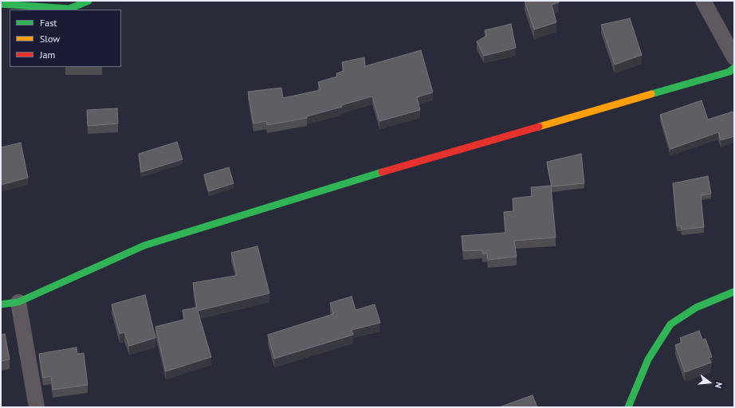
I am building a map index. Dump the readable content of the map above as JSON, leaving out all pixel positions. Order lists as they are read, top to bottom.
{
  "legend": ["Fast", "Slow", "Jam"],
  "north": "right"
}
